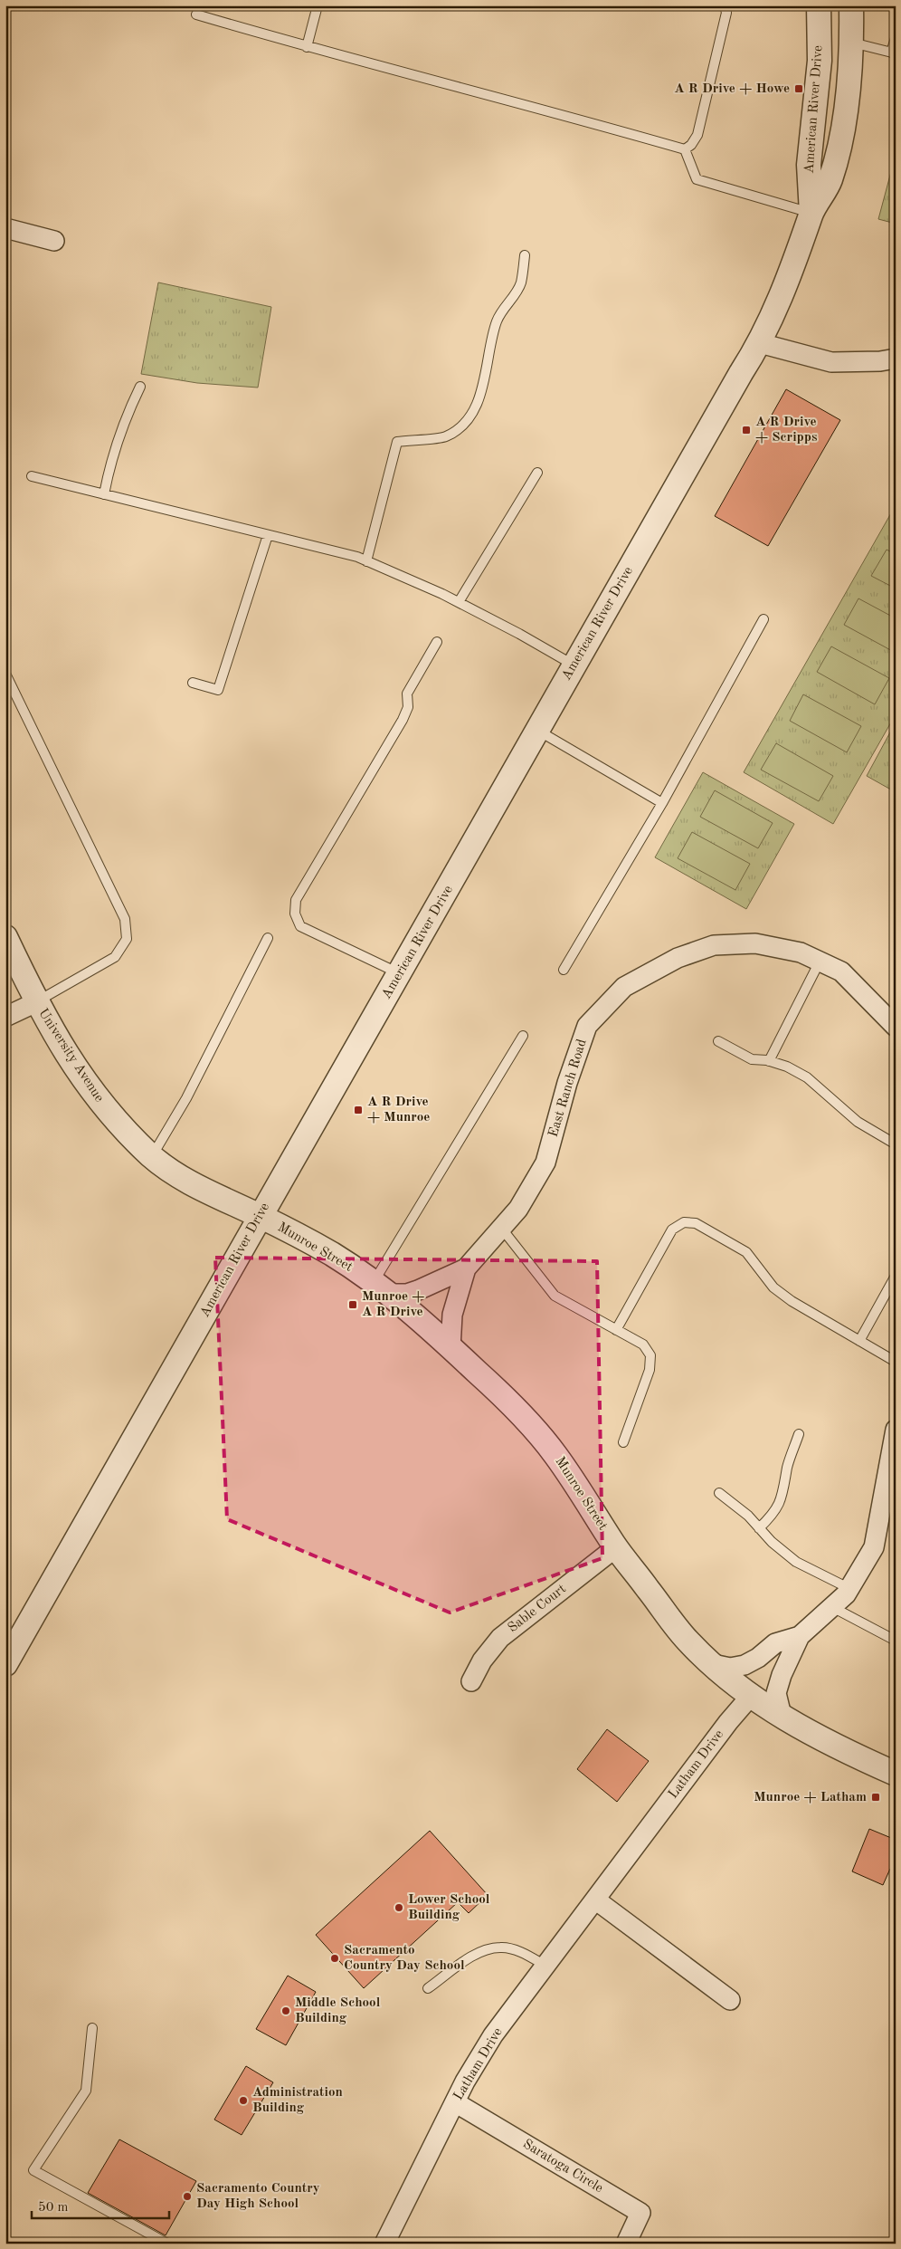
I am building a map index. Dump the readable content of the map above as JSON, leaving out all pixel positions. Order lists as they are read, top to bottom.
{
  "streets": {
    "street": [
      "American River Drive",
      "University Avenue",
      "East Ranch Road",
      "Munroe Street",
      "Sable Court",
      "Latham Drive",
      "Saratoga Circle"
    ]
  },
  "crossings": [
    ["American River Drive", "University Avenue"],
    ["American River Drive", "Munroe Street"],
    ["University Avenue", "Munroe Street"],
    ["East Ranch Road", "Munroe Street"],
    ["Munroe Street", "Sable Court"],
    ["Munroe Street", "Latham Drive"],
    ["Latham Drive", "Saratoga Circle"]
  ],
  "places": {
    "transit": [
      "A R Drive + Howe",
      "A R Drive + Scripps",
      "A R Drive + Munroe",
      "Munroe + A R Drive",
      "Munroe + Latham"
    ],
    "other": [
      "Lower School Building",
      "Sacramento Country Day School",
      "Middle School Building",
      "Administration Building",
      "Sacramento Country Day High School"
    ]
  },
  "scale_bar": "50 m"
}
